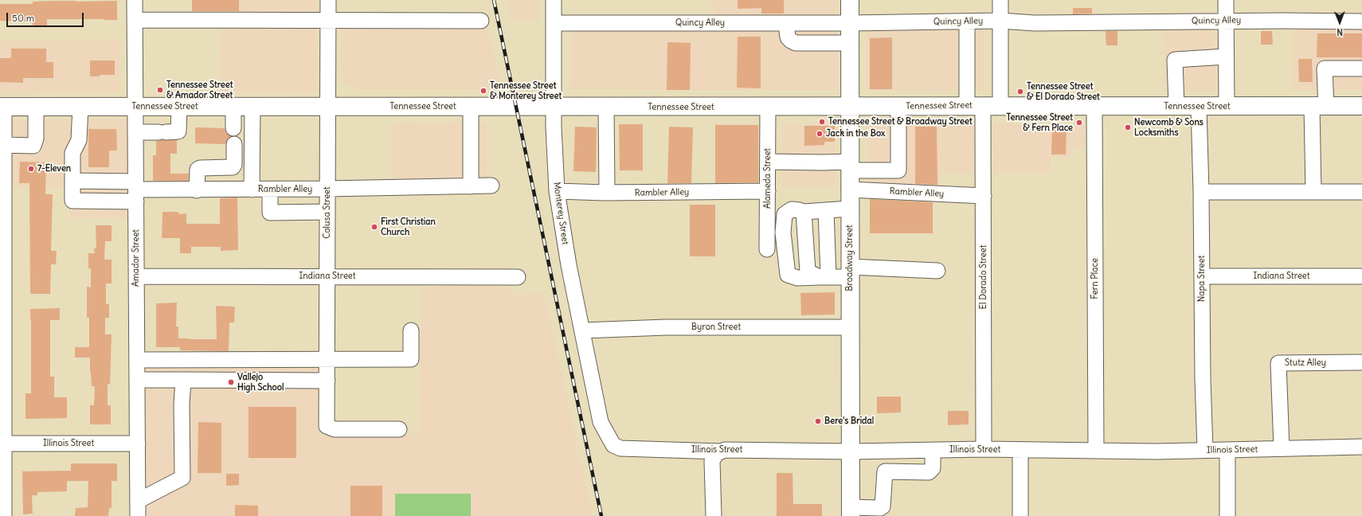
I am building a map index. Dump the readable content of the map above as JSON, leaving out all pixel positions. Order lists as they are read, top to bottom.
{
  "streets": {
    "main road": ["Tennessee Street", "Broadway Street"],
    "street": [
      "Quincy Alley",
      "Alameda Street",
      "Rambler Alley",
      "Colusa Street",
      "Monterey Street",
      "Amador Street",
      "Indiana Street",
      "El Dorado Street",
      "Fern Place",
      "Napa Street",
      "Byron Street",
      "Stutz Alley",
      "Illinois Street"
    ]
  },
  "crossings": [
    ["Quincy Alley", "Monterey Street"],
    ["Quincy Alley", "Broadway Street"],
    ["Quincy Alley", "El Dorado Street"],
    ["Tennessee Street", "Alameda Street"],
    ["Tennessee Street", "Colusa Street"],
    ["Tennessee Street", "Monterey Street"],
    ["Tennessee Street", "Amador Street"],
    ["Tennessee Street", "Broadway Street"],
    ["Tennessee Street", "El Dorado Street"],
    ["Tennessee Street", "Fern Place"],
    ["Tennessee Street", "Napa Street"],
    ["Alameda Street", "Rambler Alley"],
    ["Rambler Alley", "Colusa Street"],
    ["Rambler Alley", "Monterey Street"],
    ["Rambler Alley", "Amador Street"],
    ["Rambler Alley", "Broadway Street"],
    ["Rambler Alley", "El Dorado Street"],
    ["Colusa Street", "Indiana Street"],
    ["Monterey Street", "Byron Street"],
    ["Monterey Street", "Illinois Street"],
    ["Amador Street", "Indiana Street"],
    ["Amador Street", "Illinois Street"],
    ["Broadway Street", "Byron Street"],
    ["Broadway Street", "Illinois Street"],
    ["Indiana Street", "Napa Street"],
    ["El Dorado Street", "Illinois Street"],
    ["Fern Place", "Illinois Street"],
    ["Napa Street", "Illinois Street"],
    ["Stutz Alley", "Illinois Street"]
  ],
  "places": [
    "Tennessee Street & Amador Street",
    "Tennessee Street & Monterey Street",
    "Tennessee Street & El Dorado Street",
    "Tennessee Street & Broadway Street",
    "Tennessee Street & Fern Place",
    "Newcomb & Sons Locksmiths",
    "Jack in the Box",
    "7-Eleven",
    "First Christian Church",
    "Vallejo High School",
    "Bere's Bridal"
  ],
  "scale_bar": "50 m",
  "north": "bottom"
}
